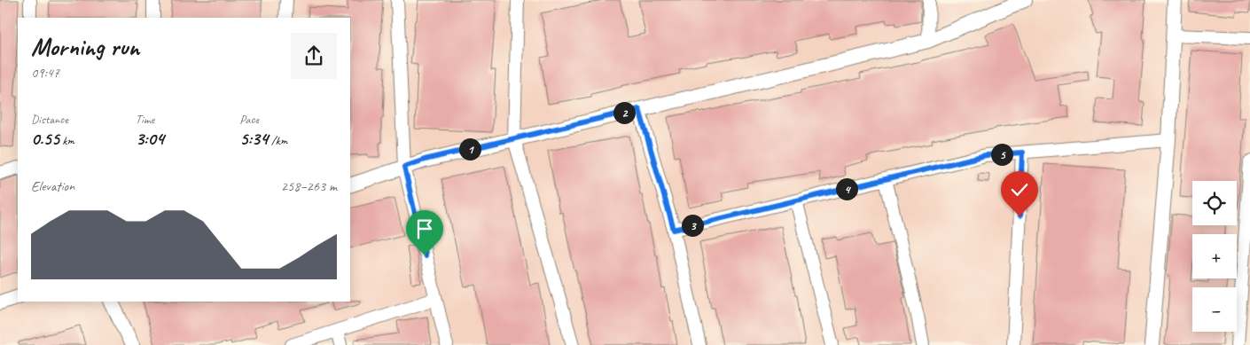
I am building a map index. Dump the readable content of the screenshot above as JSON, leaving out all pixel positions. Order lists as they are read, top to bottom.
{
  "page": {
    "heading": ["Morning run", "09:47"],
    "stats": [
      ["Distance", "0.55 km"],
      ["Time", "3:04"],
      ["Pace", "5:34 /km"]
    ],
    "pins": [
      "2",
      "1",
      "5",
      "4",
      "3"
    ],
    "chart": ["Elevation", "258–263 m"],
    "map_buttons": ["+", "−"]
  }
}
